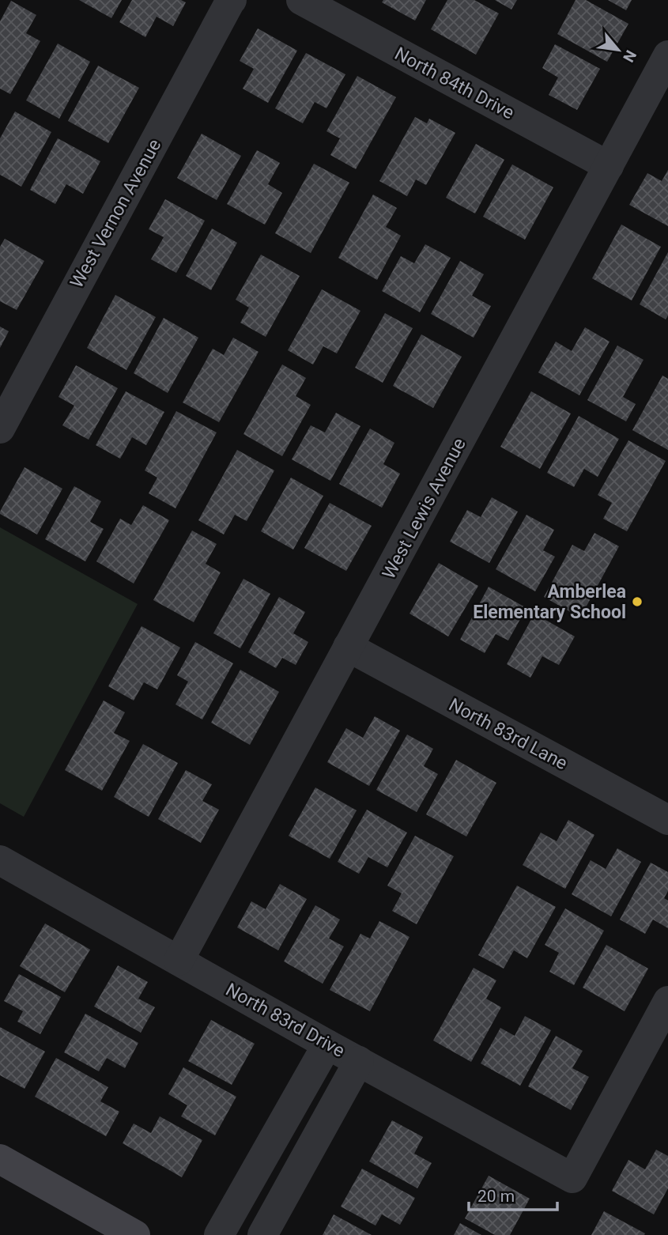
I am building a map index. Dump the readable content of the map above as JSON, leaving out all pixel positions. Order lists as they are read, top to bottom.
{
  "streets": {
    "street": [
      "North 84th Drive",
      "West Vernon Avenue",
      "West Lewis Avenue",
      "North 83rd Lane",
      "North 83rd Drive"
    ]
  },
  "crossings": [
    ["North 84th Drive", "West Lewis Avenue"],
    ["West Lewis Avenue", "North 83rd Lane"],
    ["West Lewis Avenue", "North 83rd Drive"]
  ],
  "places": ["Amberlea Elementary School"],
  "scale_bar": "20 m",
  "north": "bottom right"
}
